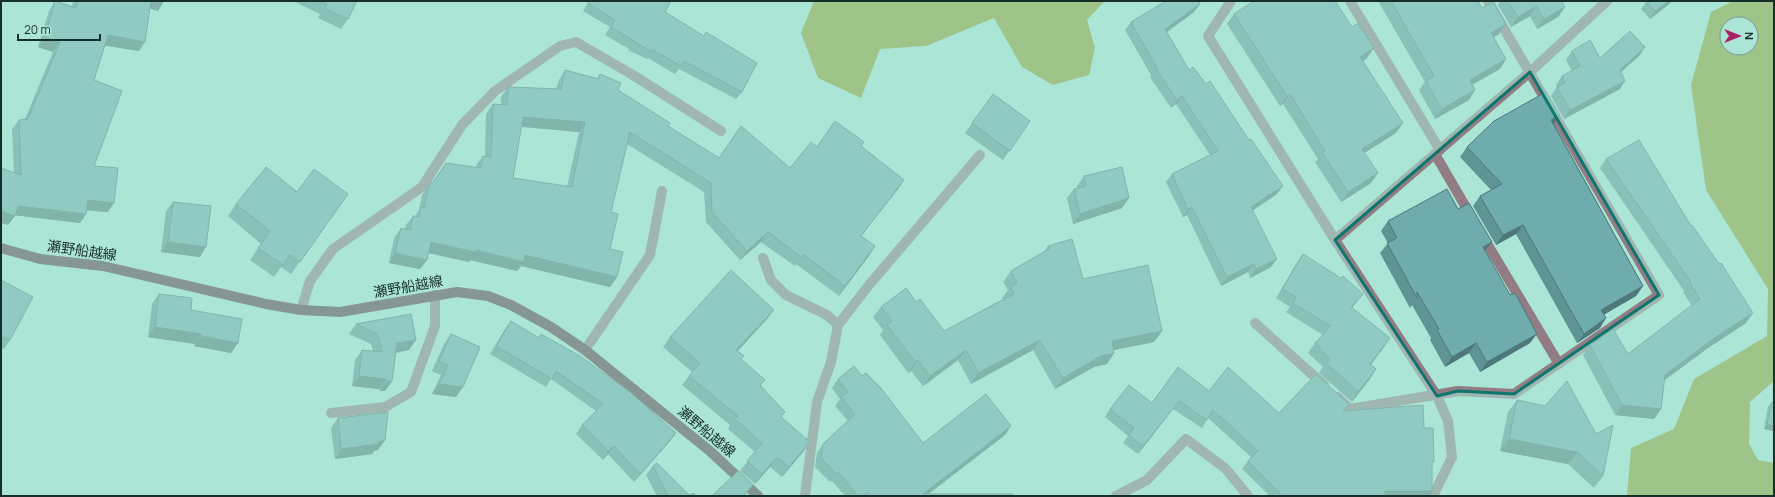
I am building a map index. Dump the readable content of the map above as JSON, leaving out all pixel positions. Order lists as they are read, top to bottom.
{
  "streets": {
    "main road": ["瀬野船越線"]
  },
  "scale_bar": "20 m",
  "north": "right"
}
